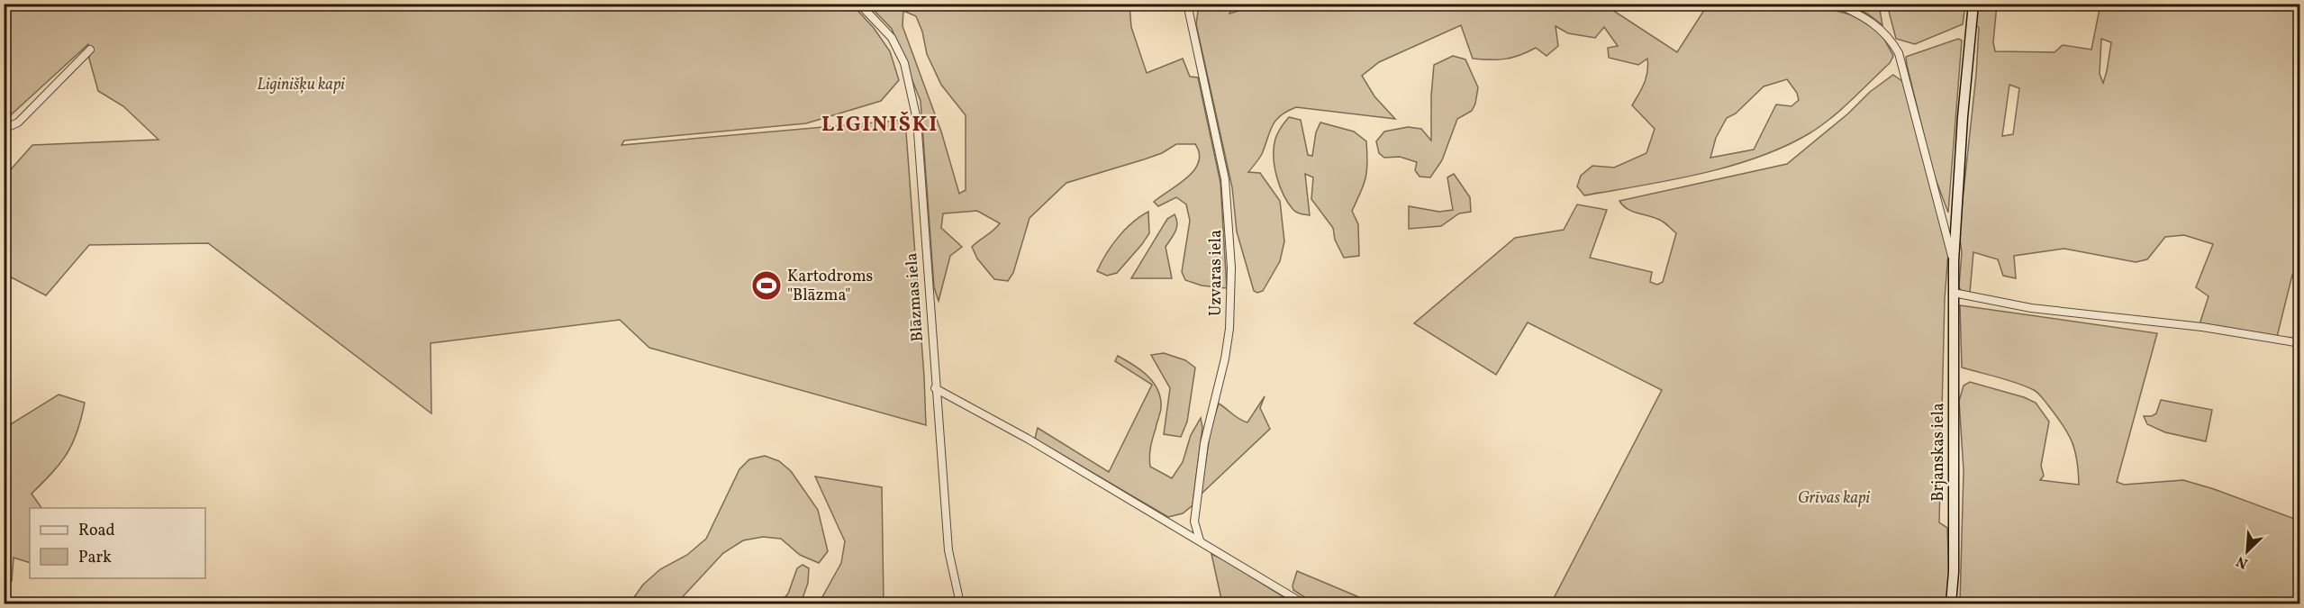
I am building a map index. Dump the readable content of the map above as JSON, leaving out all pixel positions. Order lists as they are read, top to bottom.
{
  "streets": {
    "main road": ["Brjanskas iela"],
    "street": ["Uzvaras iela", "Blāzmas iela"]
  },
  "districts": ["LIGINIŠKI"],
  "parks": ["Liginišķu kapi", "Grīvas kapi"],
  "places": {
    "sports": ["Kartodroms \"Blāzma\""]
  },
  "legend": ["Road", "Park"],
  "north": "bottom left"
}
